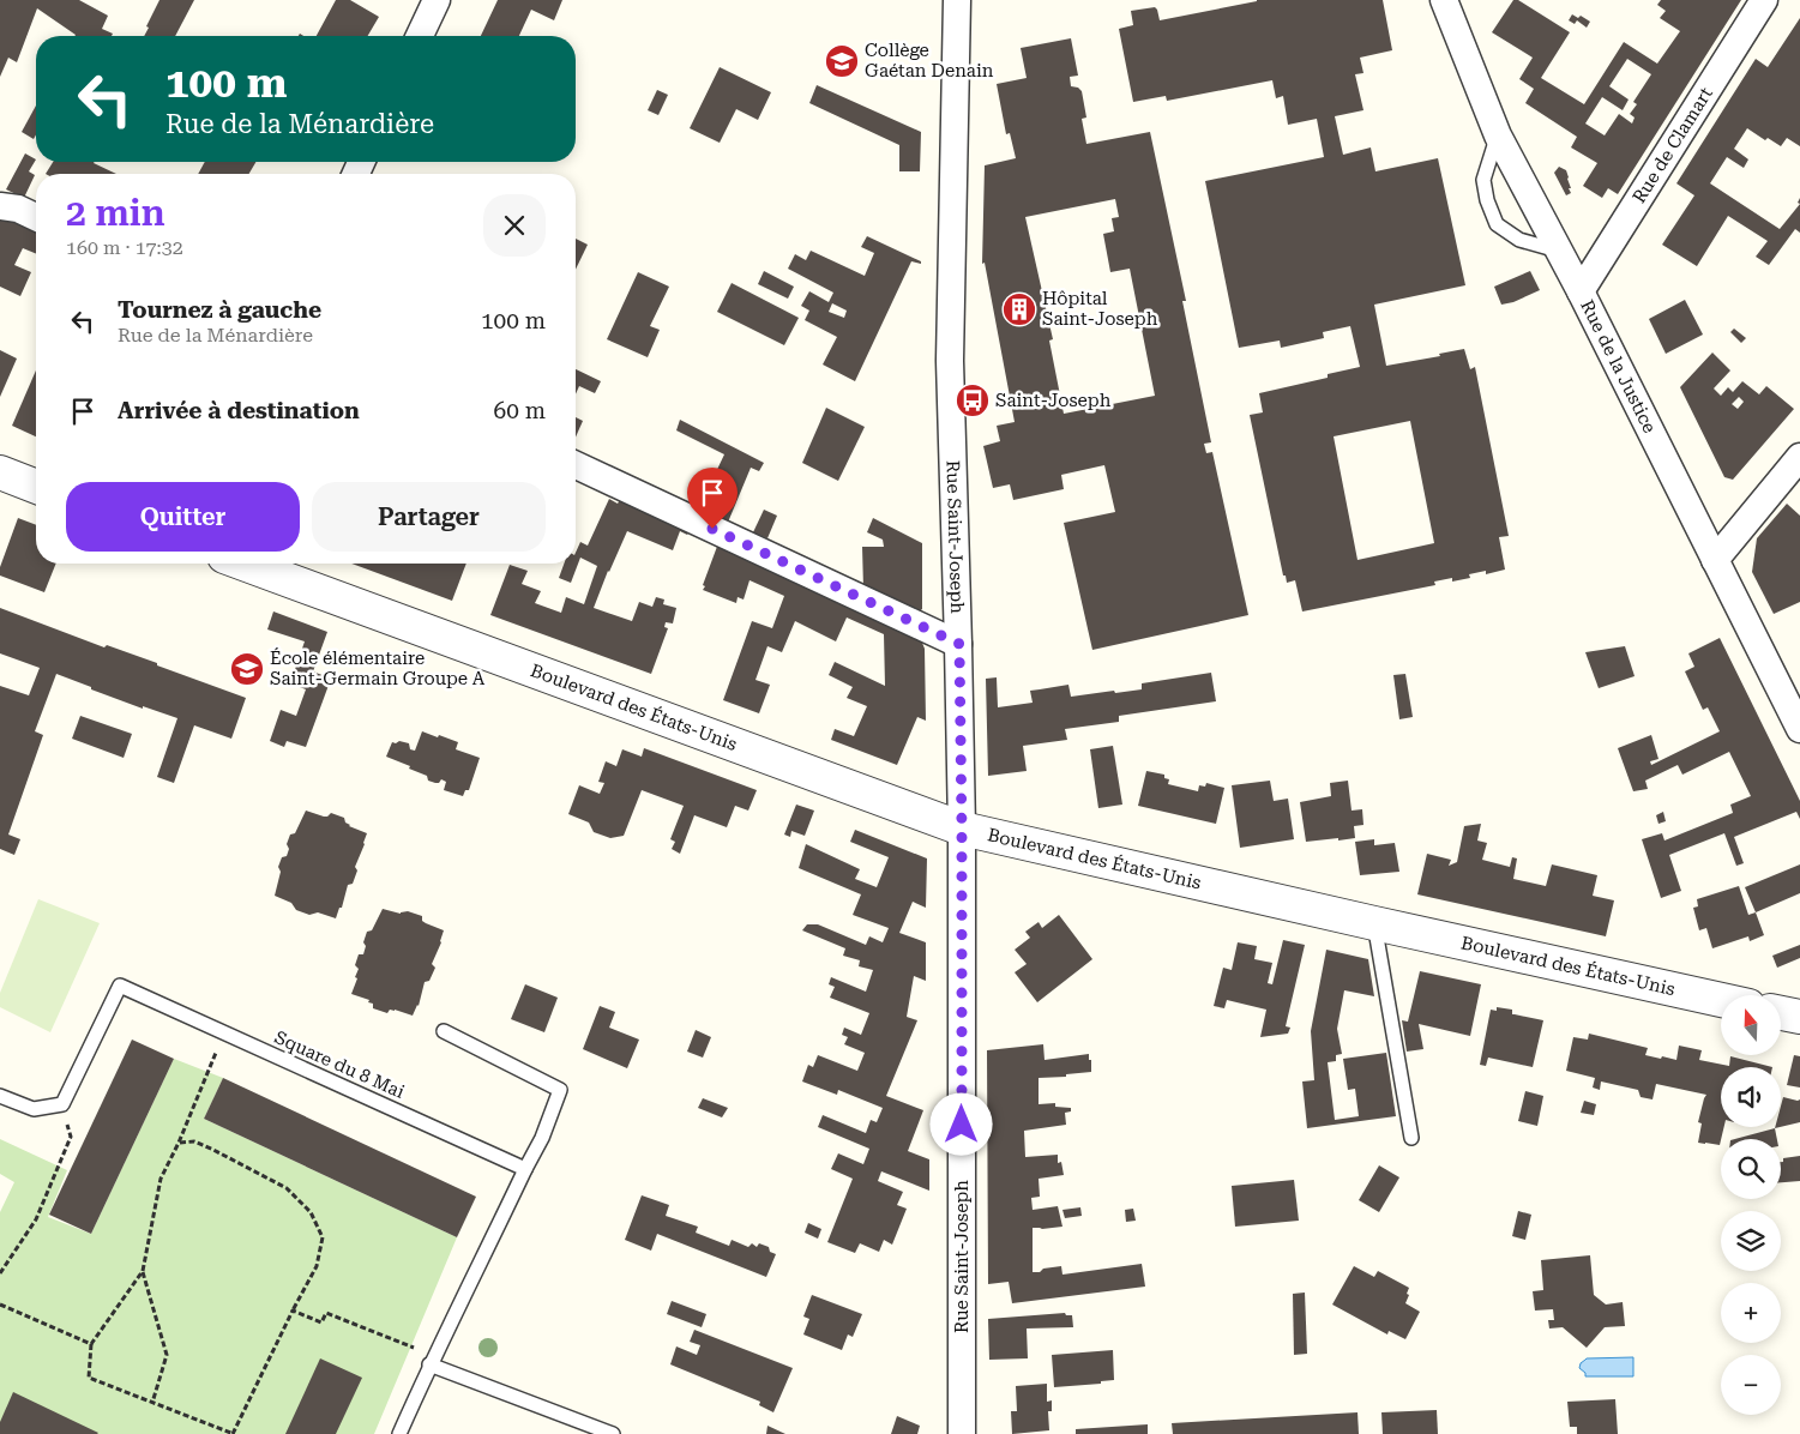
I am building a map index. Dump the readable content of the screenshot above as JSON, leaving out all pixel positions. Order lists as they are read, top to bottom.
{
  "streets": {
    "street": [
      "Rue de Clamart",
      "Rue de la Justice",
      "Rue Saint-Joseph",
      "Boulevard des États-Unis"
    ],
    "lane": ["Square du 8 Mai"]
  },
  "crossings": [
    ["Rue de Clamart", "Rue de la Justice"],
    ["Rue Saint-Joseph", "Boulevard des États-Unis"]
  ],
  "places": {
    "school or university": ["Collège Gaétan Denain", "École élémentaire Saint-Germain Groupe A"],
    "building": ["Hôpital Saint-Joseph"],
    "bus stop": ["Saint-Joseph"]
  },
  "north": "top",
  "page": {
    "turn": ["100 m", "Rue de la Ménardière"],
    "heading": ["2 min", "160 m · 17:32"],
    "list": [
      {
        "name": "Tournez à gauche",
        "note": "Rue de la Ménardière",
        "value": "100 m"
      },
      {
        "name": "Arrivée à destination",
        "value": "60 m"
      }
    ],
    "buttons": ["Quitter", "Partager"],
    "map_buttons": ["+", "−"]
  }
}
